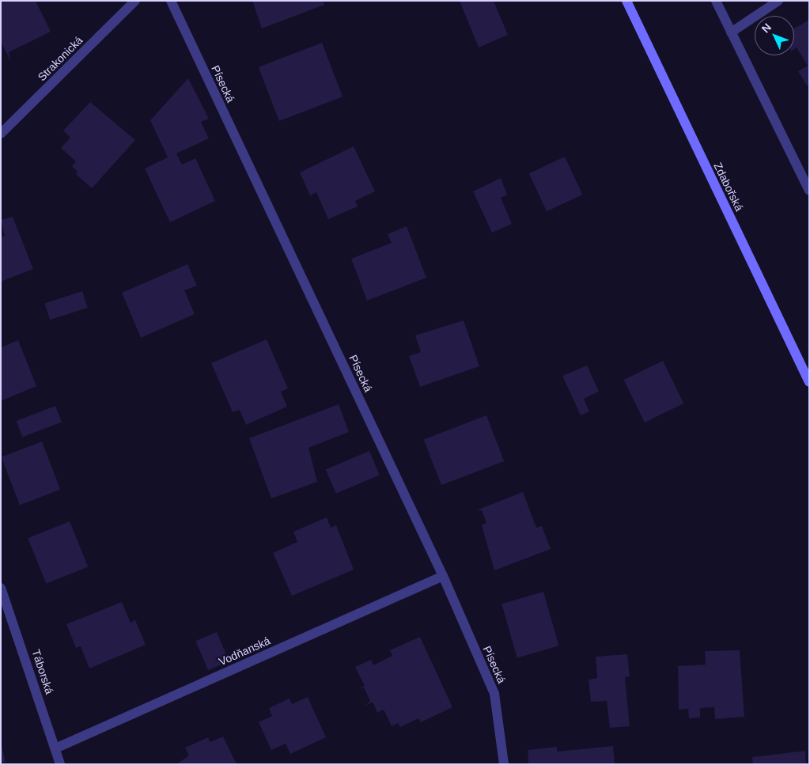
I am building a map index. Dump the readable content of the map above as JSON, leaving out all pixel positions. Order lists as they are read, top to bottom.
{
  "streets": {
    "street": [
      "Strakonická",
      "Písecká",
      "Zdabořská",
      "Vodňanská",
      "Táborská"
    ]
  },
  "crossings": [
    ["Písecká", "Vodňanská"],
    ["Vodňanská", "Táborská"]
  ],
  "north": "top left"
}
